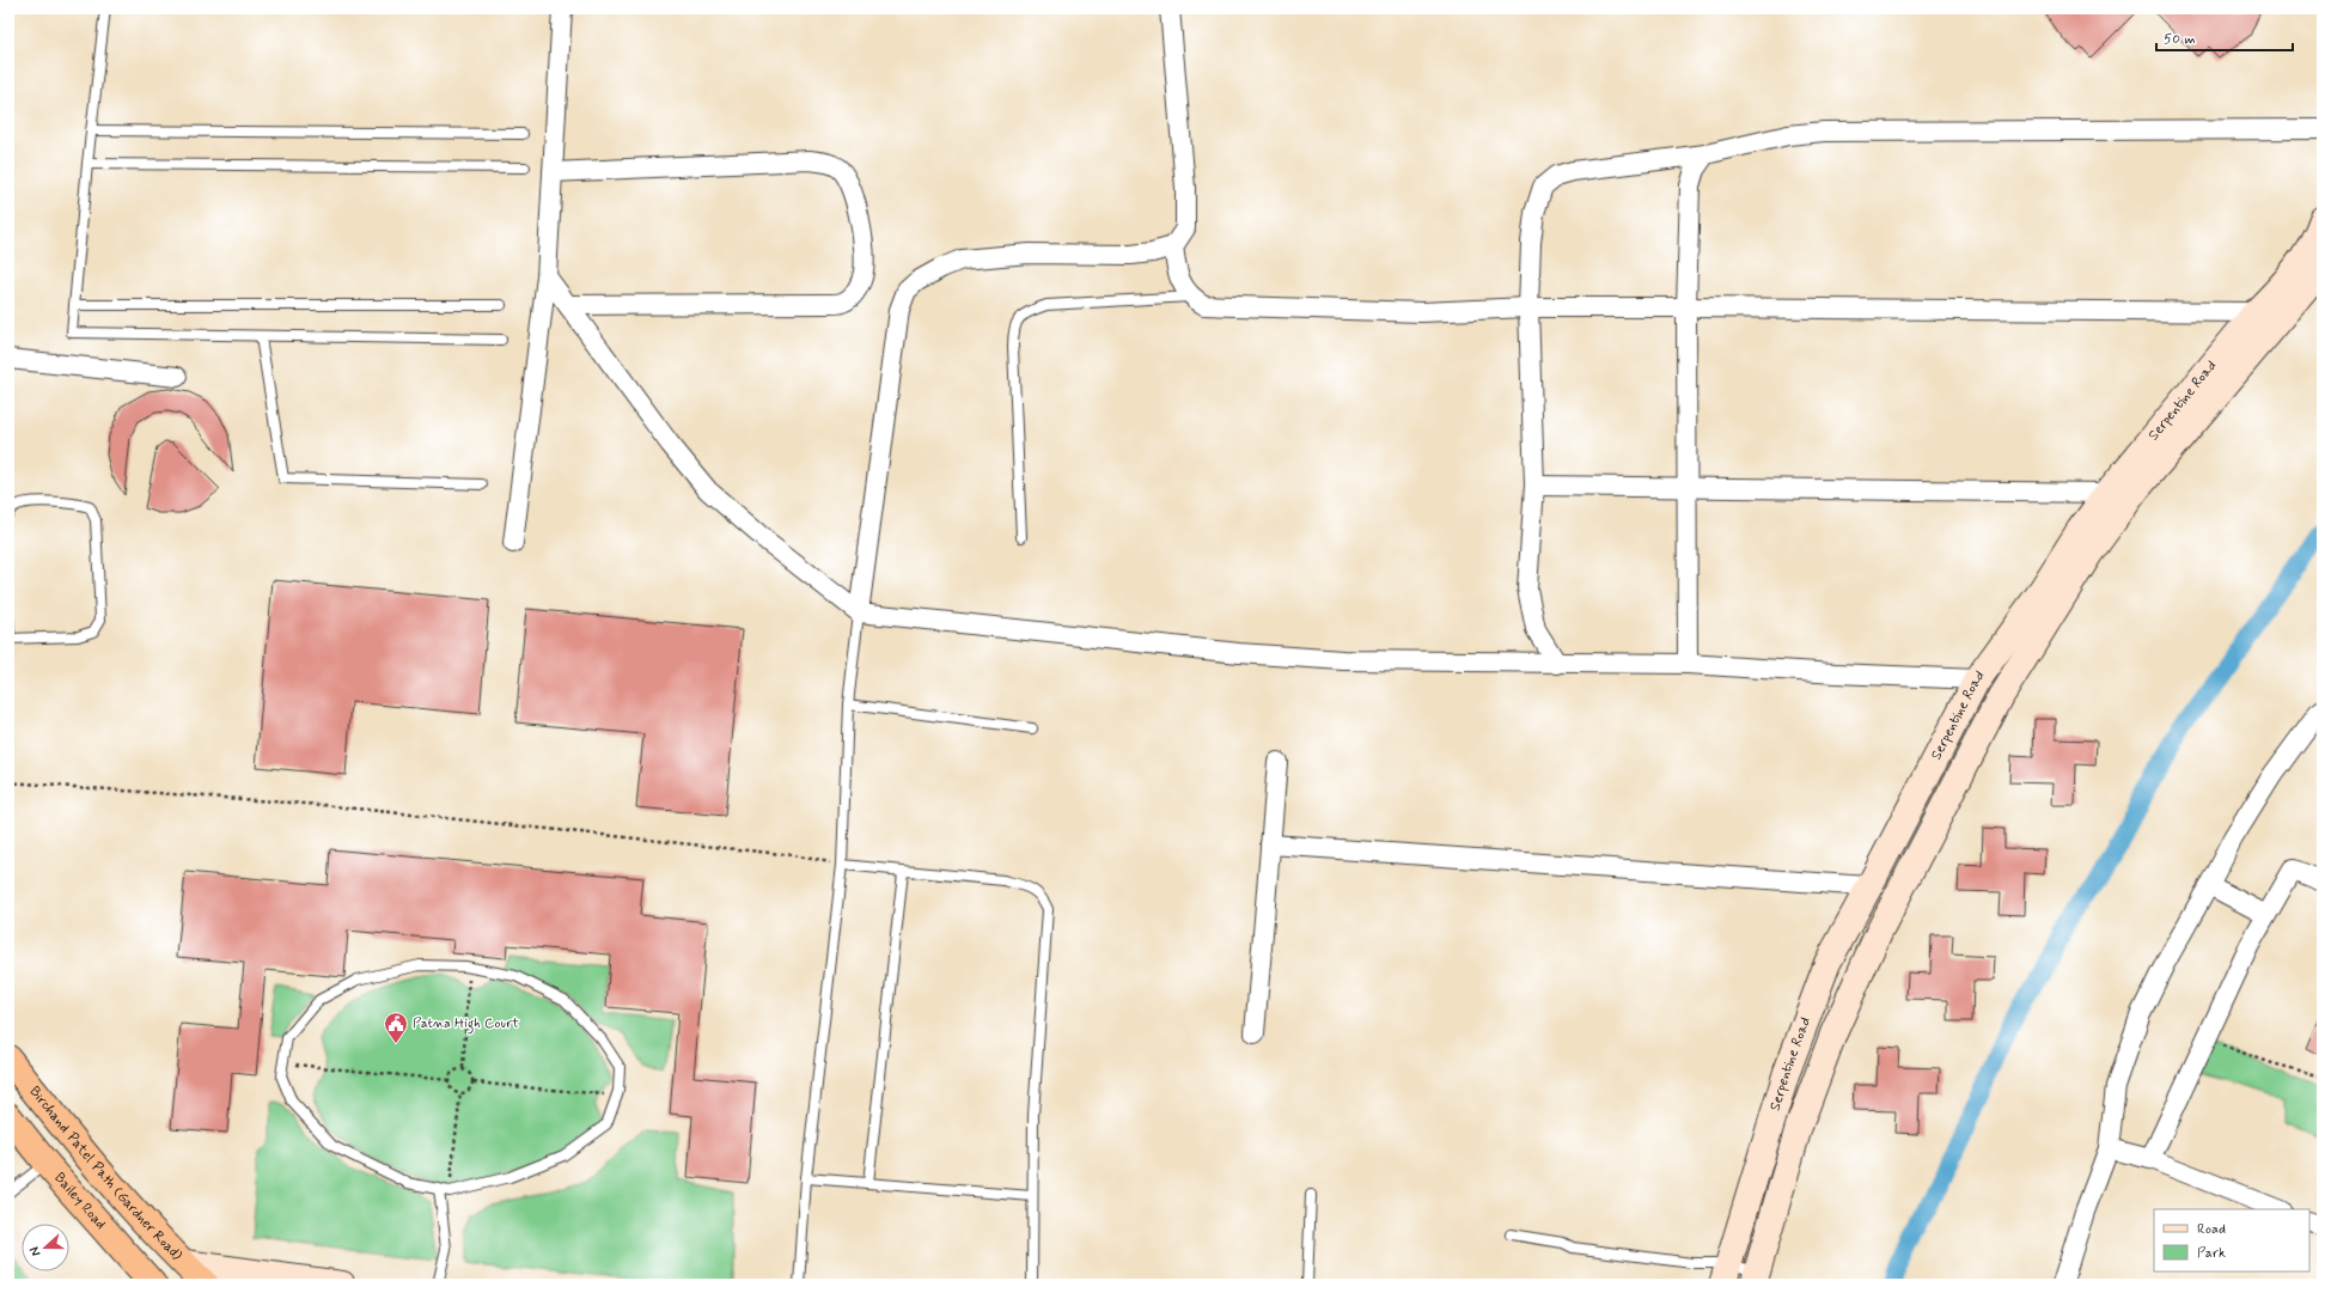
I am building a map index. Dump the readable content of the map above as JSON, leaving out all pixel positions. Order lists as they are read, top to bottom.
{
  "streets": {
    "highway": ["Birchand Patel Path (Gardner Road)", "Bailey Road"],
    "main road": ["Serpentine Road"]
  },
  "places": {
    "public building": ["Patna High Court"]
  },
  "legend": ["Road", "Park"],
  "scale_bar": "50 m",
  "north": "left"
}
